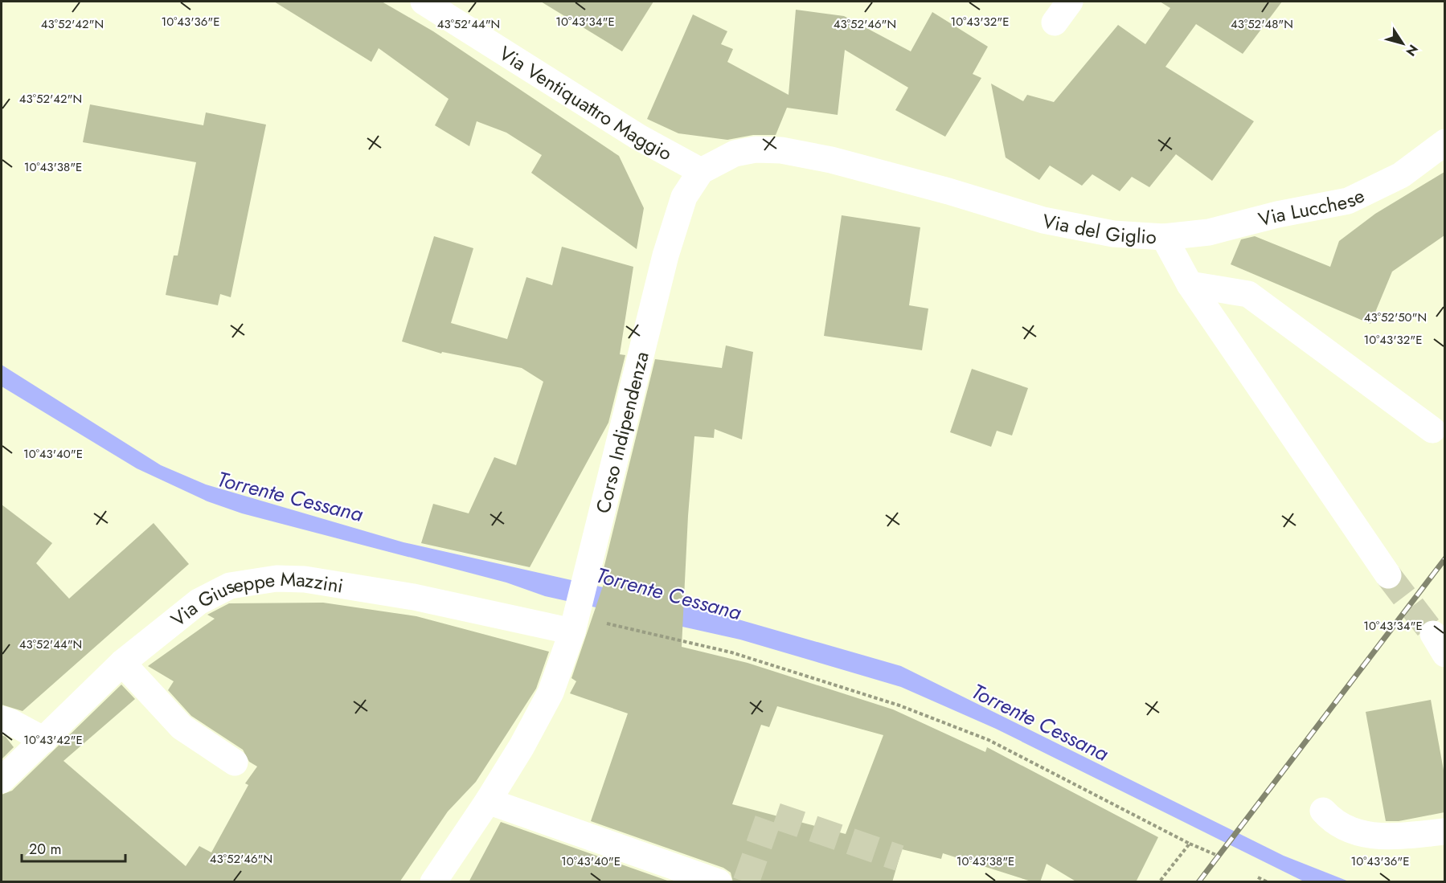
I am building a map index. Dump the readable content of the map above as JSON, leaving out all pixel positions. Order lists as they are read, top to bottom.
{
  "streets": {
    "street": [
      "Via Ventiquattro Maggio",
      "Via Lucchese",
      "Via del Giglio",
      "Corso Indipendenza",
      "Via Giuseppe Mazzini"
    ]
  },
  "crossings": [
    ["Via Ventiquattro Maggio", "Via del Giglio"],
    ["Via Ventiquattro Maggio", "Corso Indipendenza"],
    ["Via Lucchese", "Via del Giglio"],
    ["Via del Giglio", "Corso Indipendenza"],
    ["Corso Indipendenza", "Via Giuseppe Mazzini"]
  ],
  "water": ["Torrente Cessana"],
  "scale_bar": "20 m",
  "north": "bottom right",
  "coordinates": [
    "10°43'34\"E",
    "10°43'32\"E",
    "10°43'36\"E",
    "43°52'44\"N",
    "43°52'42\"N",
    "43°52'46\"N",
    "43°52'48\"N",
    "10°43'38\"E",
    "43°52'50\"N",
    "10°43'40\"E",
    "10°43'42\"E"
  ]
}
